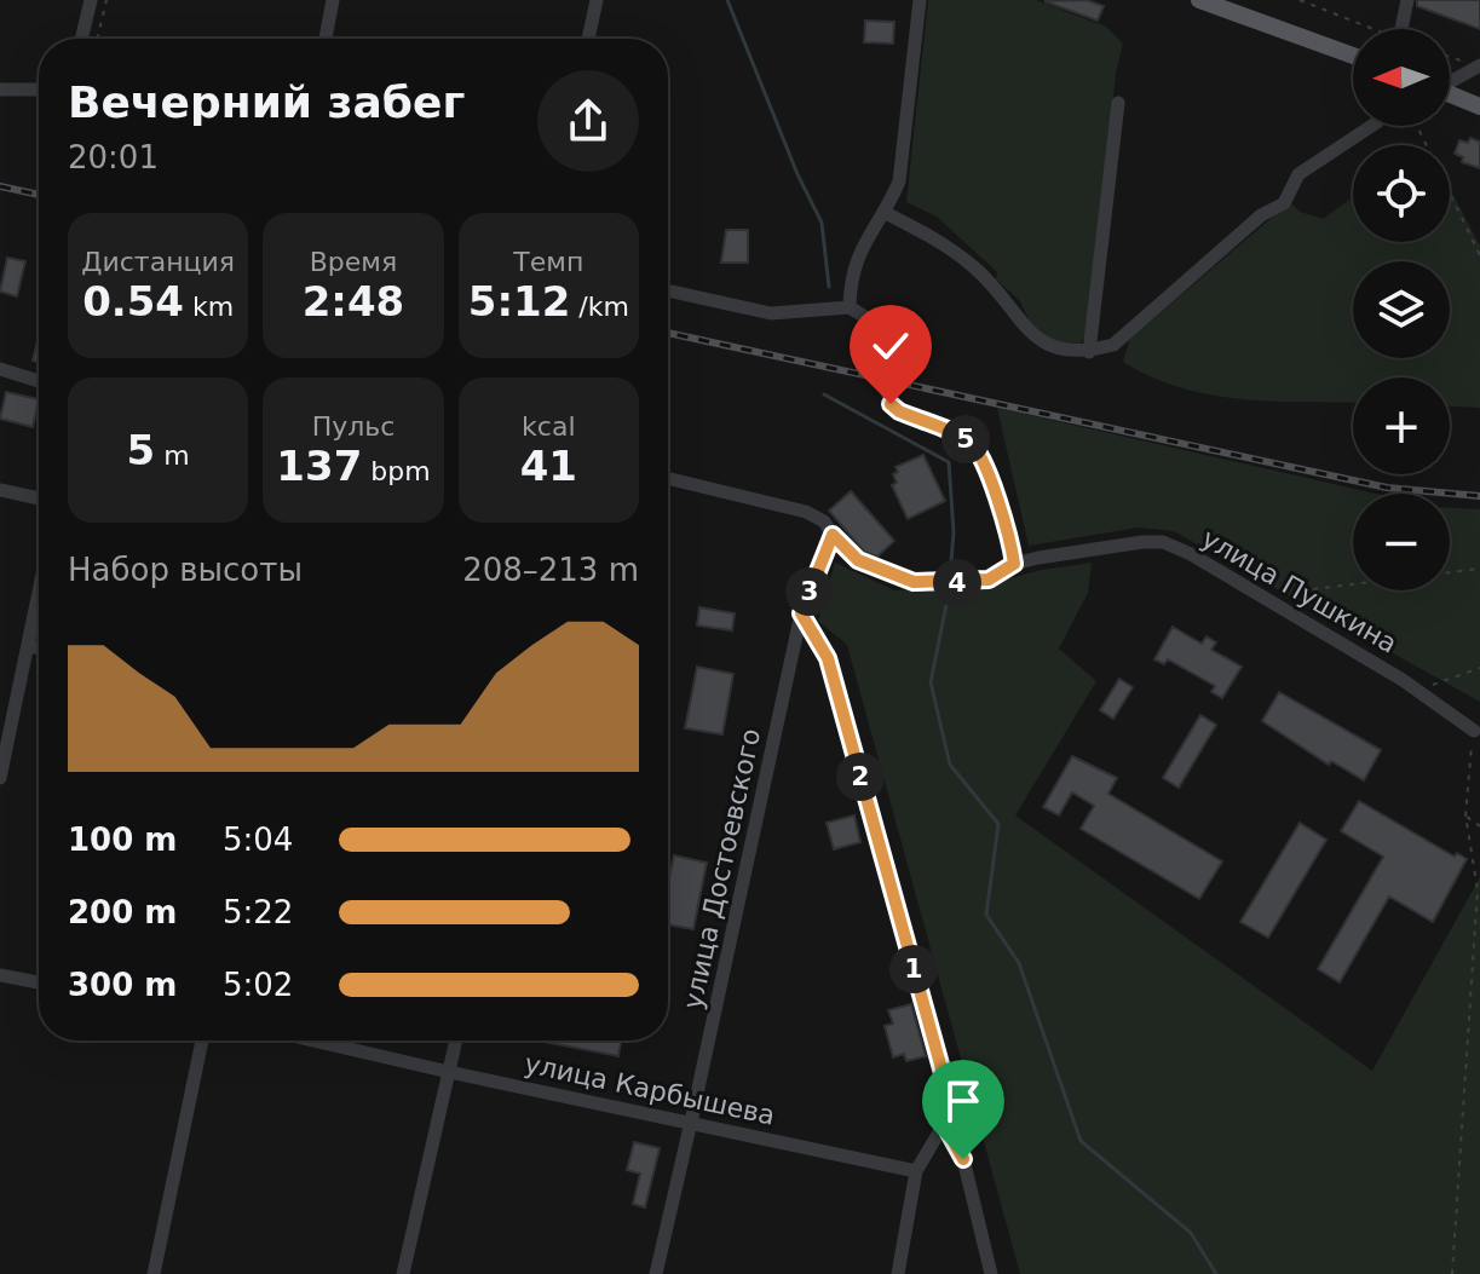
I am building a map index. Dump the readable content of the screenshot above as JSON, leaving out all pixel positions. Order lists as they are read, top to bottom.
{
  "streets": {
    "street": ["улица Пушкина", "улица Достоевского", "улица Карбышева"]
  },
  "crossings": [
    ["улица Пушкина", "улица Достоевского"],
    ["улица Достоевского", "улица Карбышева"]
  ],
  "north": "left",
  "page": {
    "map_buttons": ["+", "−"],
    "heading": ["Вечерний забег", "20:01"],
    "stats": [
      ["Дистанция", "0.54 km"],
      ["Время", "2:48"],
      ["Темп", "5:12 /km"],
      ["5 m"],
      ["Пульс", "137 bpm"],
      ["kcal", "41"]
    ],
    "pins": [
      "5",
      "4",
      "3",
      "2",
      "1"
    ],
    "chart": ["Набор высоты", "208–213 m"],
    "list": [
      {
        "name": "100 m",
        "note": "5:04"
      },
      {
        "name": "200 m",
        "note": "5:22"
      },
      {
        "name": "300 m",
        "note": "5:02"
      }
    ]
  }
}
